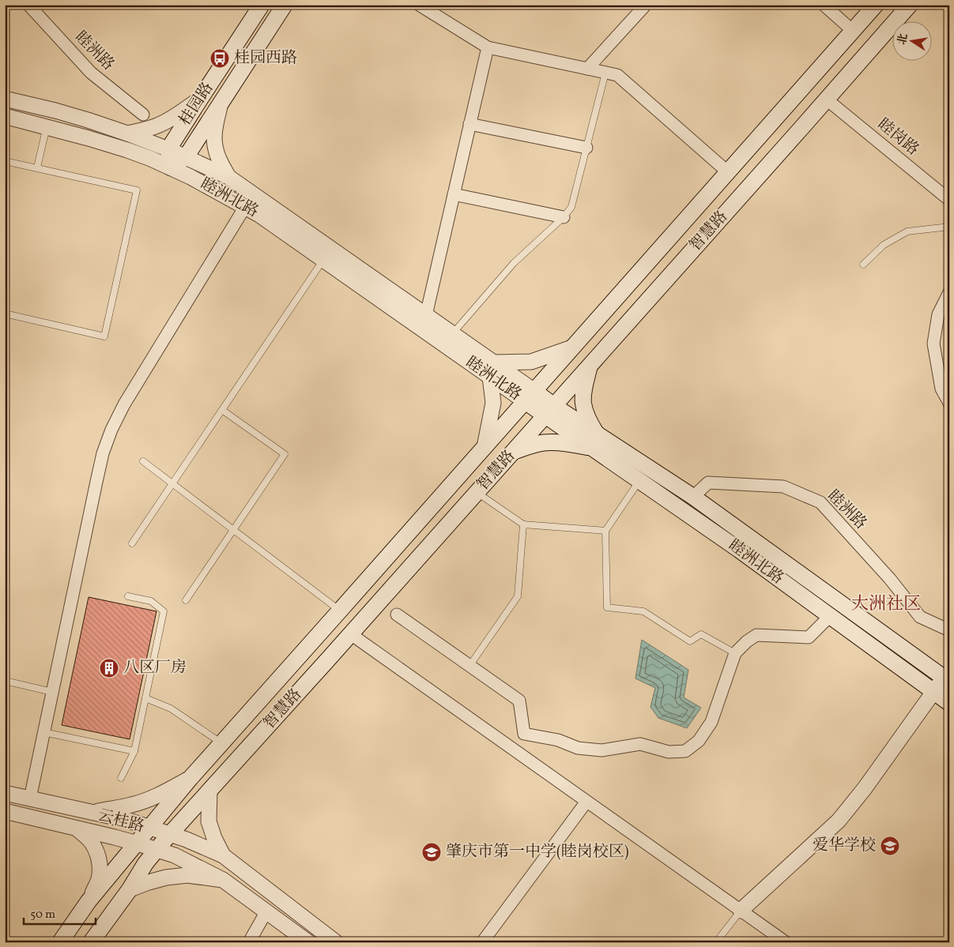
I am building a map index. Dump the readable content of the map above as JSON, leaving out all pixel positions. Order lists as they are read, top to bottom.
{
  "streets": {
    "main road": ["桂园路", "睦洲北路", "智慧路"],
    "street": ["睦洲路", "睦岗路", "云桂路"]
  },
  "crossings": [
    ["睦洲路", "睦洲北路"],
    ["桂园路", "睦洲北路"],
    ["睦岗路", "智慧路"],
    ["睦洲北路", "智慧路"],
    ["智慧路", "云桂路"]
  ],
  "districts": ["大洲社区"],
  "places": {
    "bus stop": ["桂园西路"],
    "building": ["八区厂房"],
    "school or university": ["爱华学校", "肇庆市第一中学(睦岗校区)"]
  },
  "scale_bar": "50 m",
  "north": "left"
}
